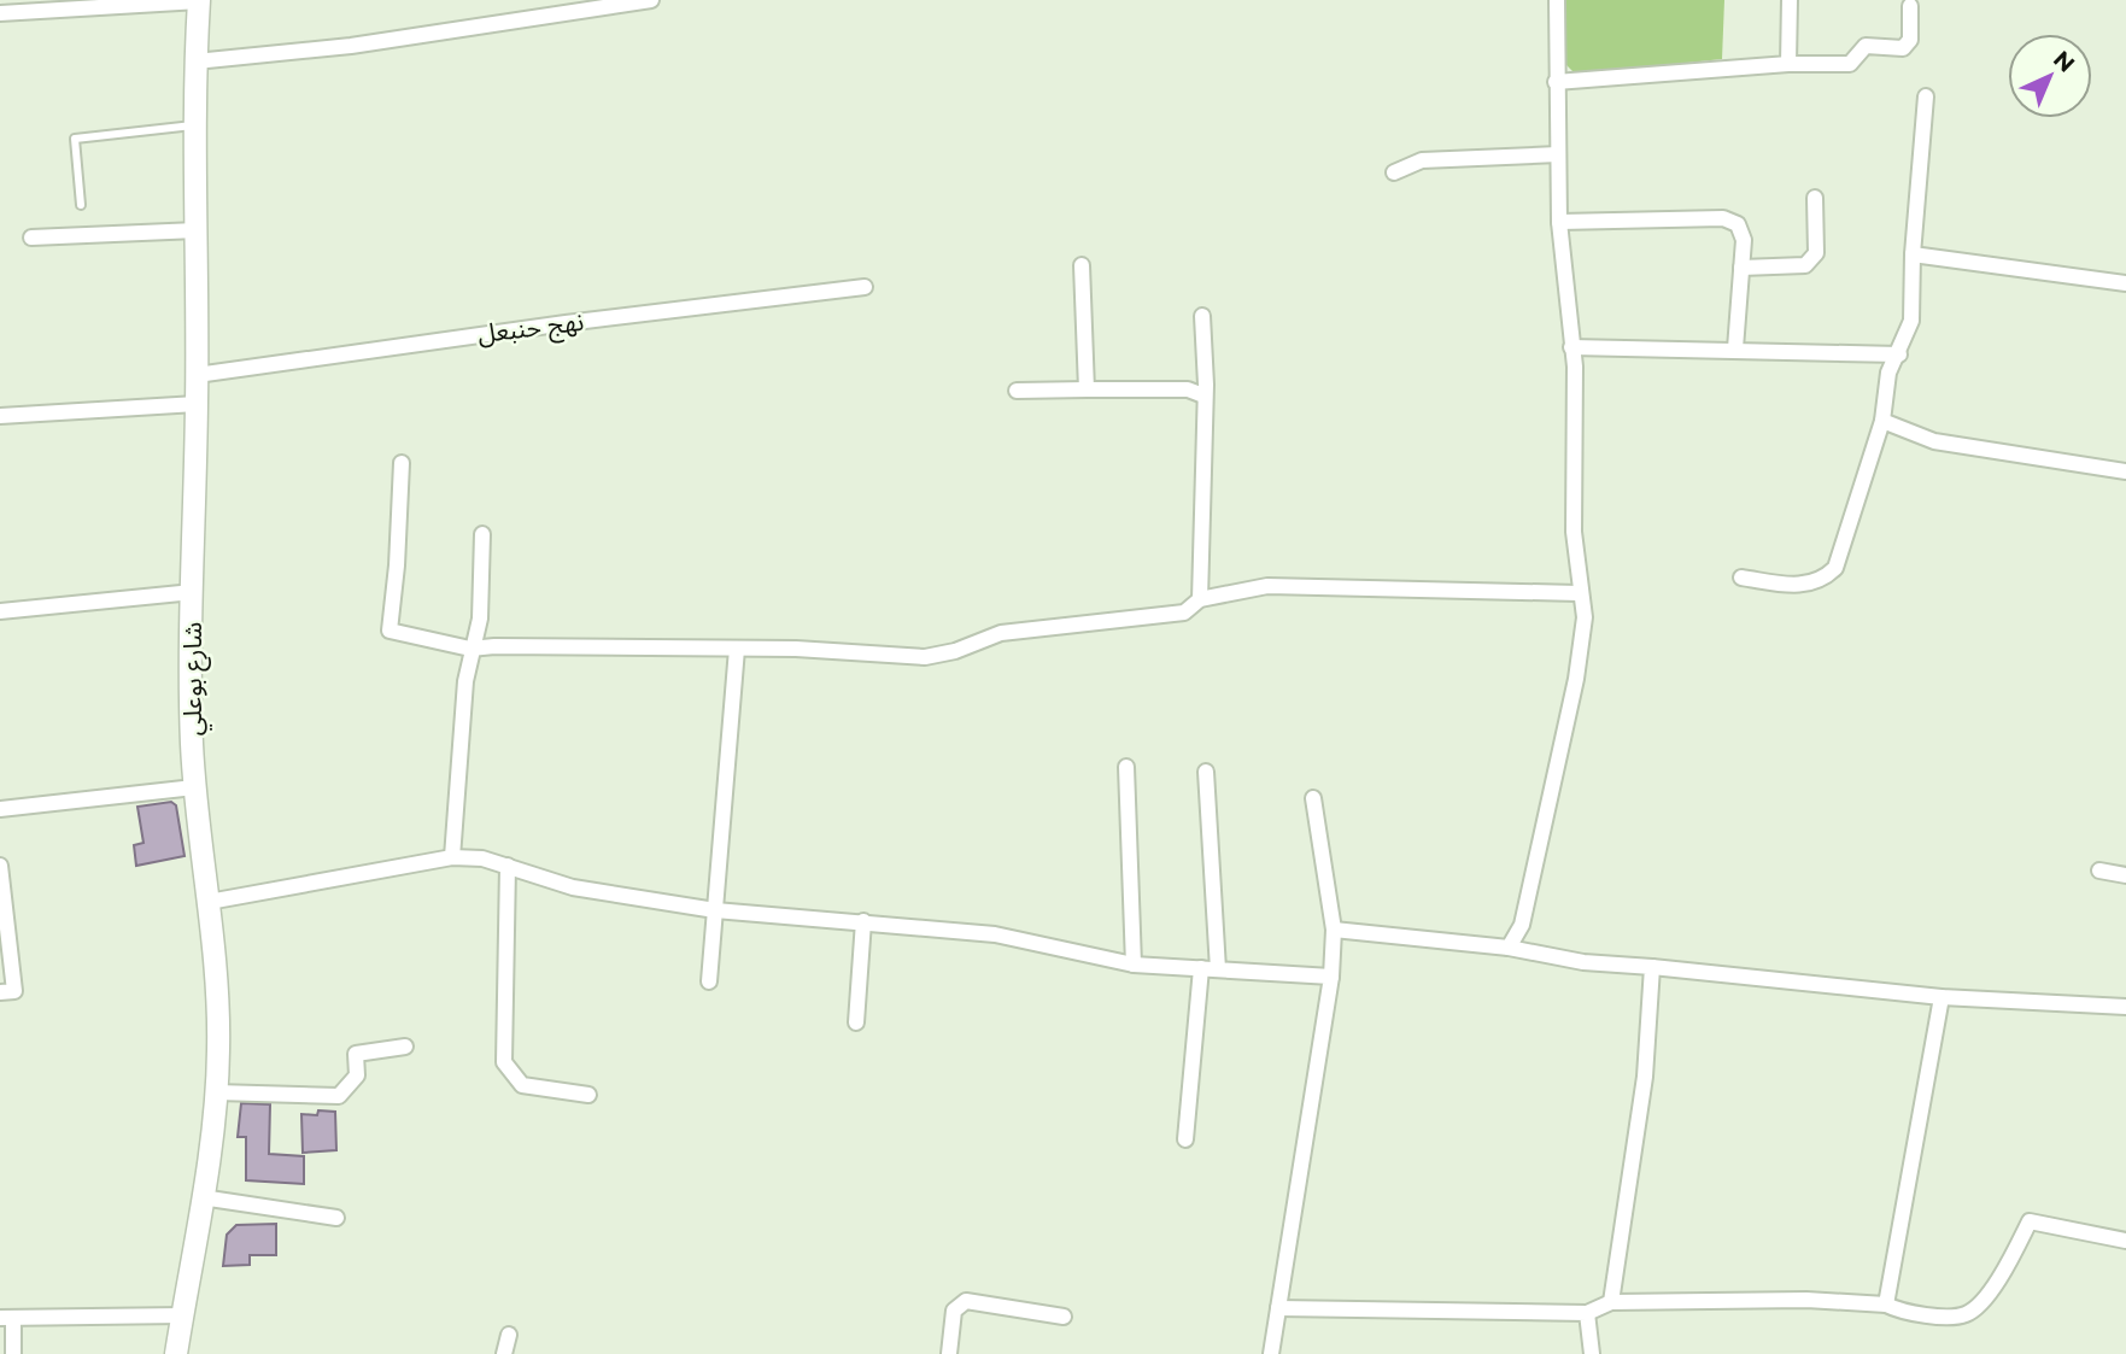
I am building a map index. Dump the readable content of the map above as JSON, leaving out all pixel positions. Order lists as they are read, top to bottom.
{
  "streets": {
    "street": ["نهج حنبعل", "شارع بوعلي"]
  },
  "crossings": [
    ["نهج حنبعل", "شارع بوعلي"]
  ],
  "north": "top right"
}
